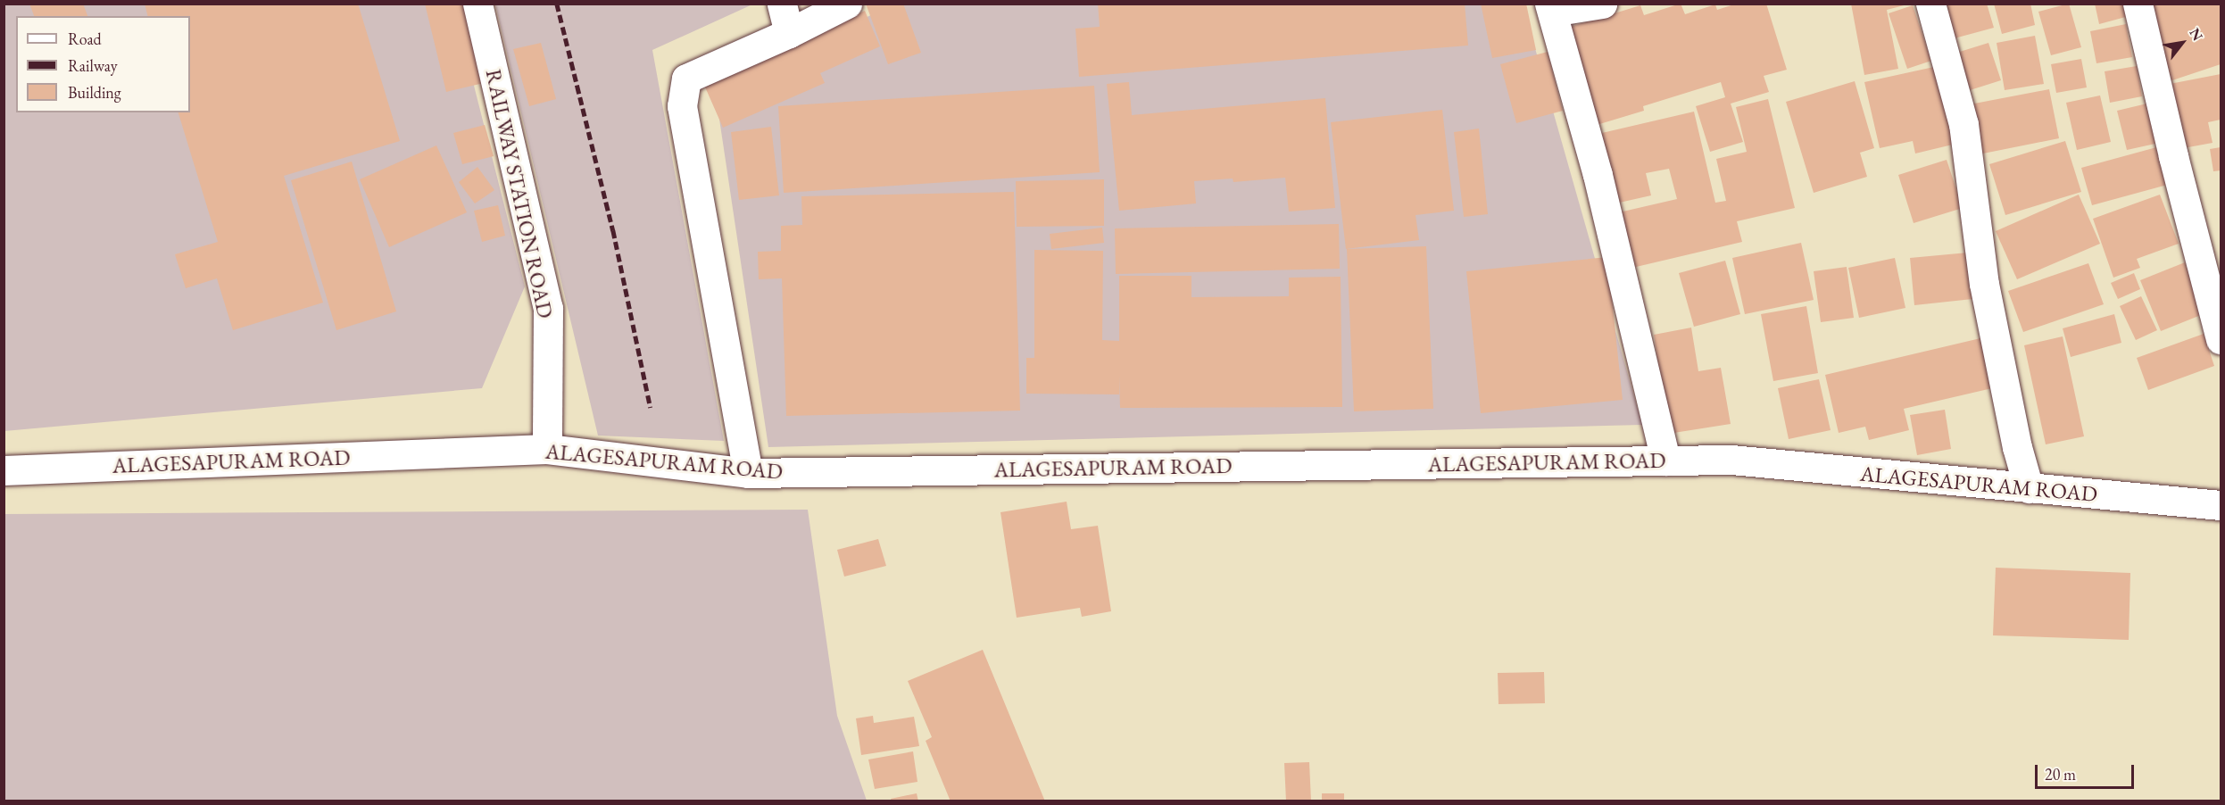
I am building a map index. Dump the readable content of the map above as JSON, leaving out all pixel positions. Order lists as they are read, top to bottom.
{
  "streets": {
    "street": ["RAILWAY STATION ROAD", "ALAGESAPURAM ROAD"]
  },
  "crossings": [
    ["RAILWAY STATION ROAD", "ALAGESAPURAM ROAD"]
  ],
  "legend": ["Road", "Railway", "Building"],
  "scale_bar": "20 m",
  "north": "top right"
}
